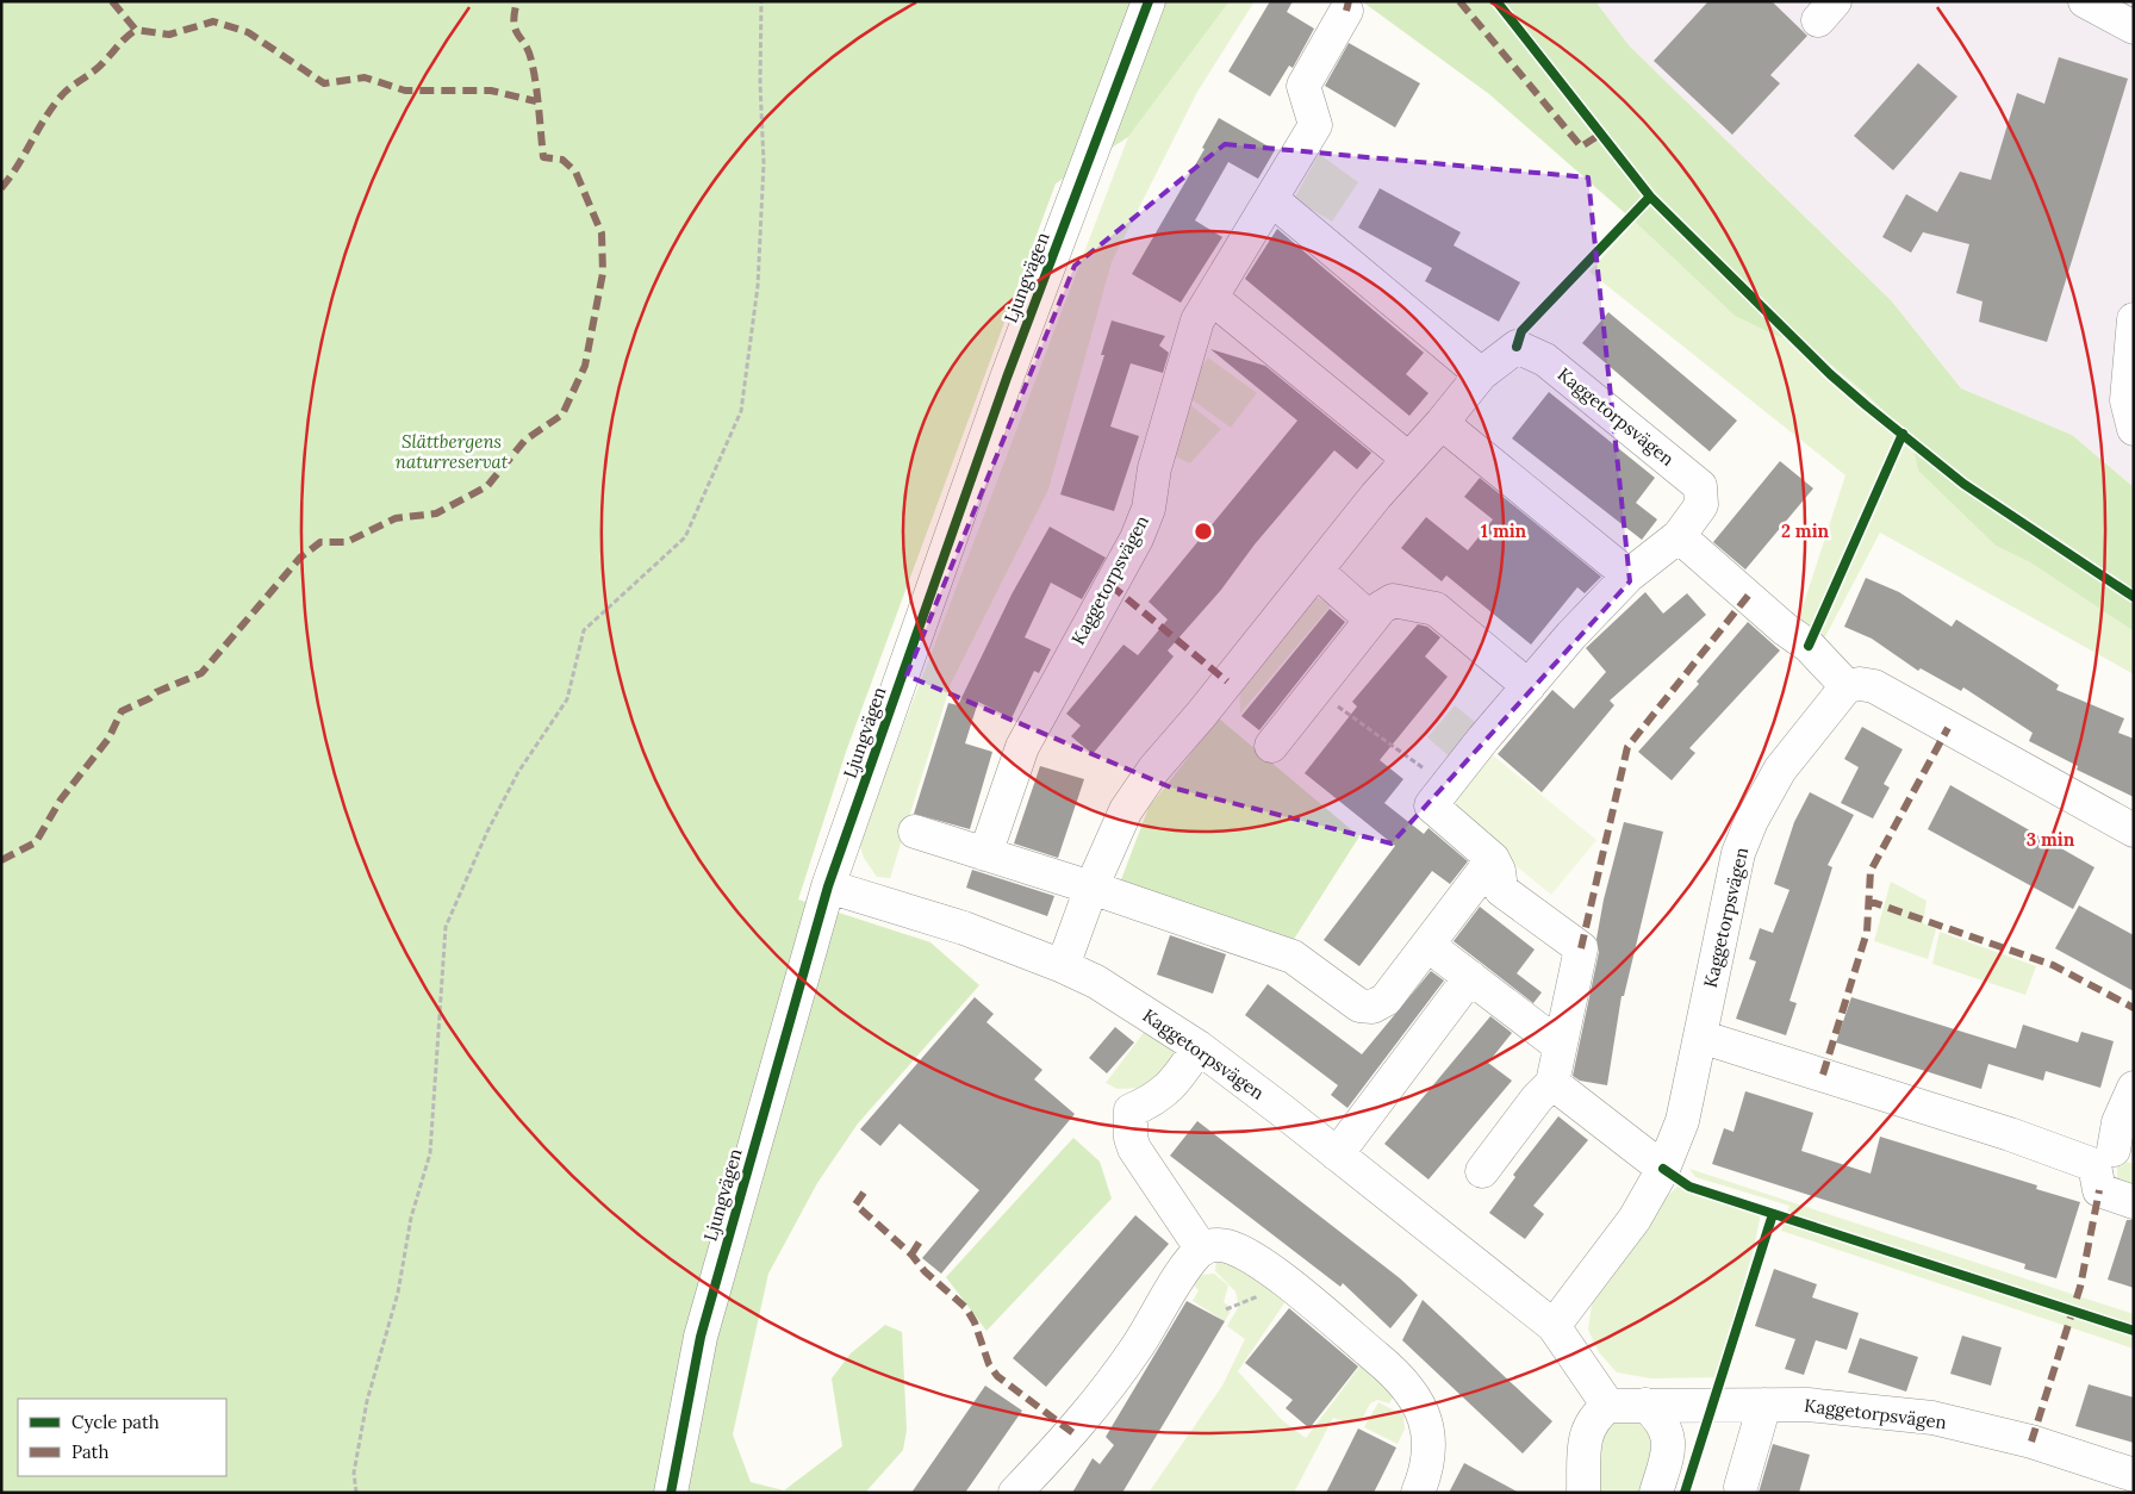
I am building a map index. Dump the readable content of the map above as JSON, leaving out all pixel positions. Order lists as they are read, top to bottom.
{
  "streets": {
    "street": ["Ljungvägen", "Kaggetorpsvägen"]
  },
  "crossings": [
    ["Ljungvägen", "Kaggetorpsvägen"]
  ],
  "parks": ["Slättbergens naturreservat"],
  "legend": ["Cycle path", "Path"],
  "rings": ["1 min", "2 min", "3 min"]
}
